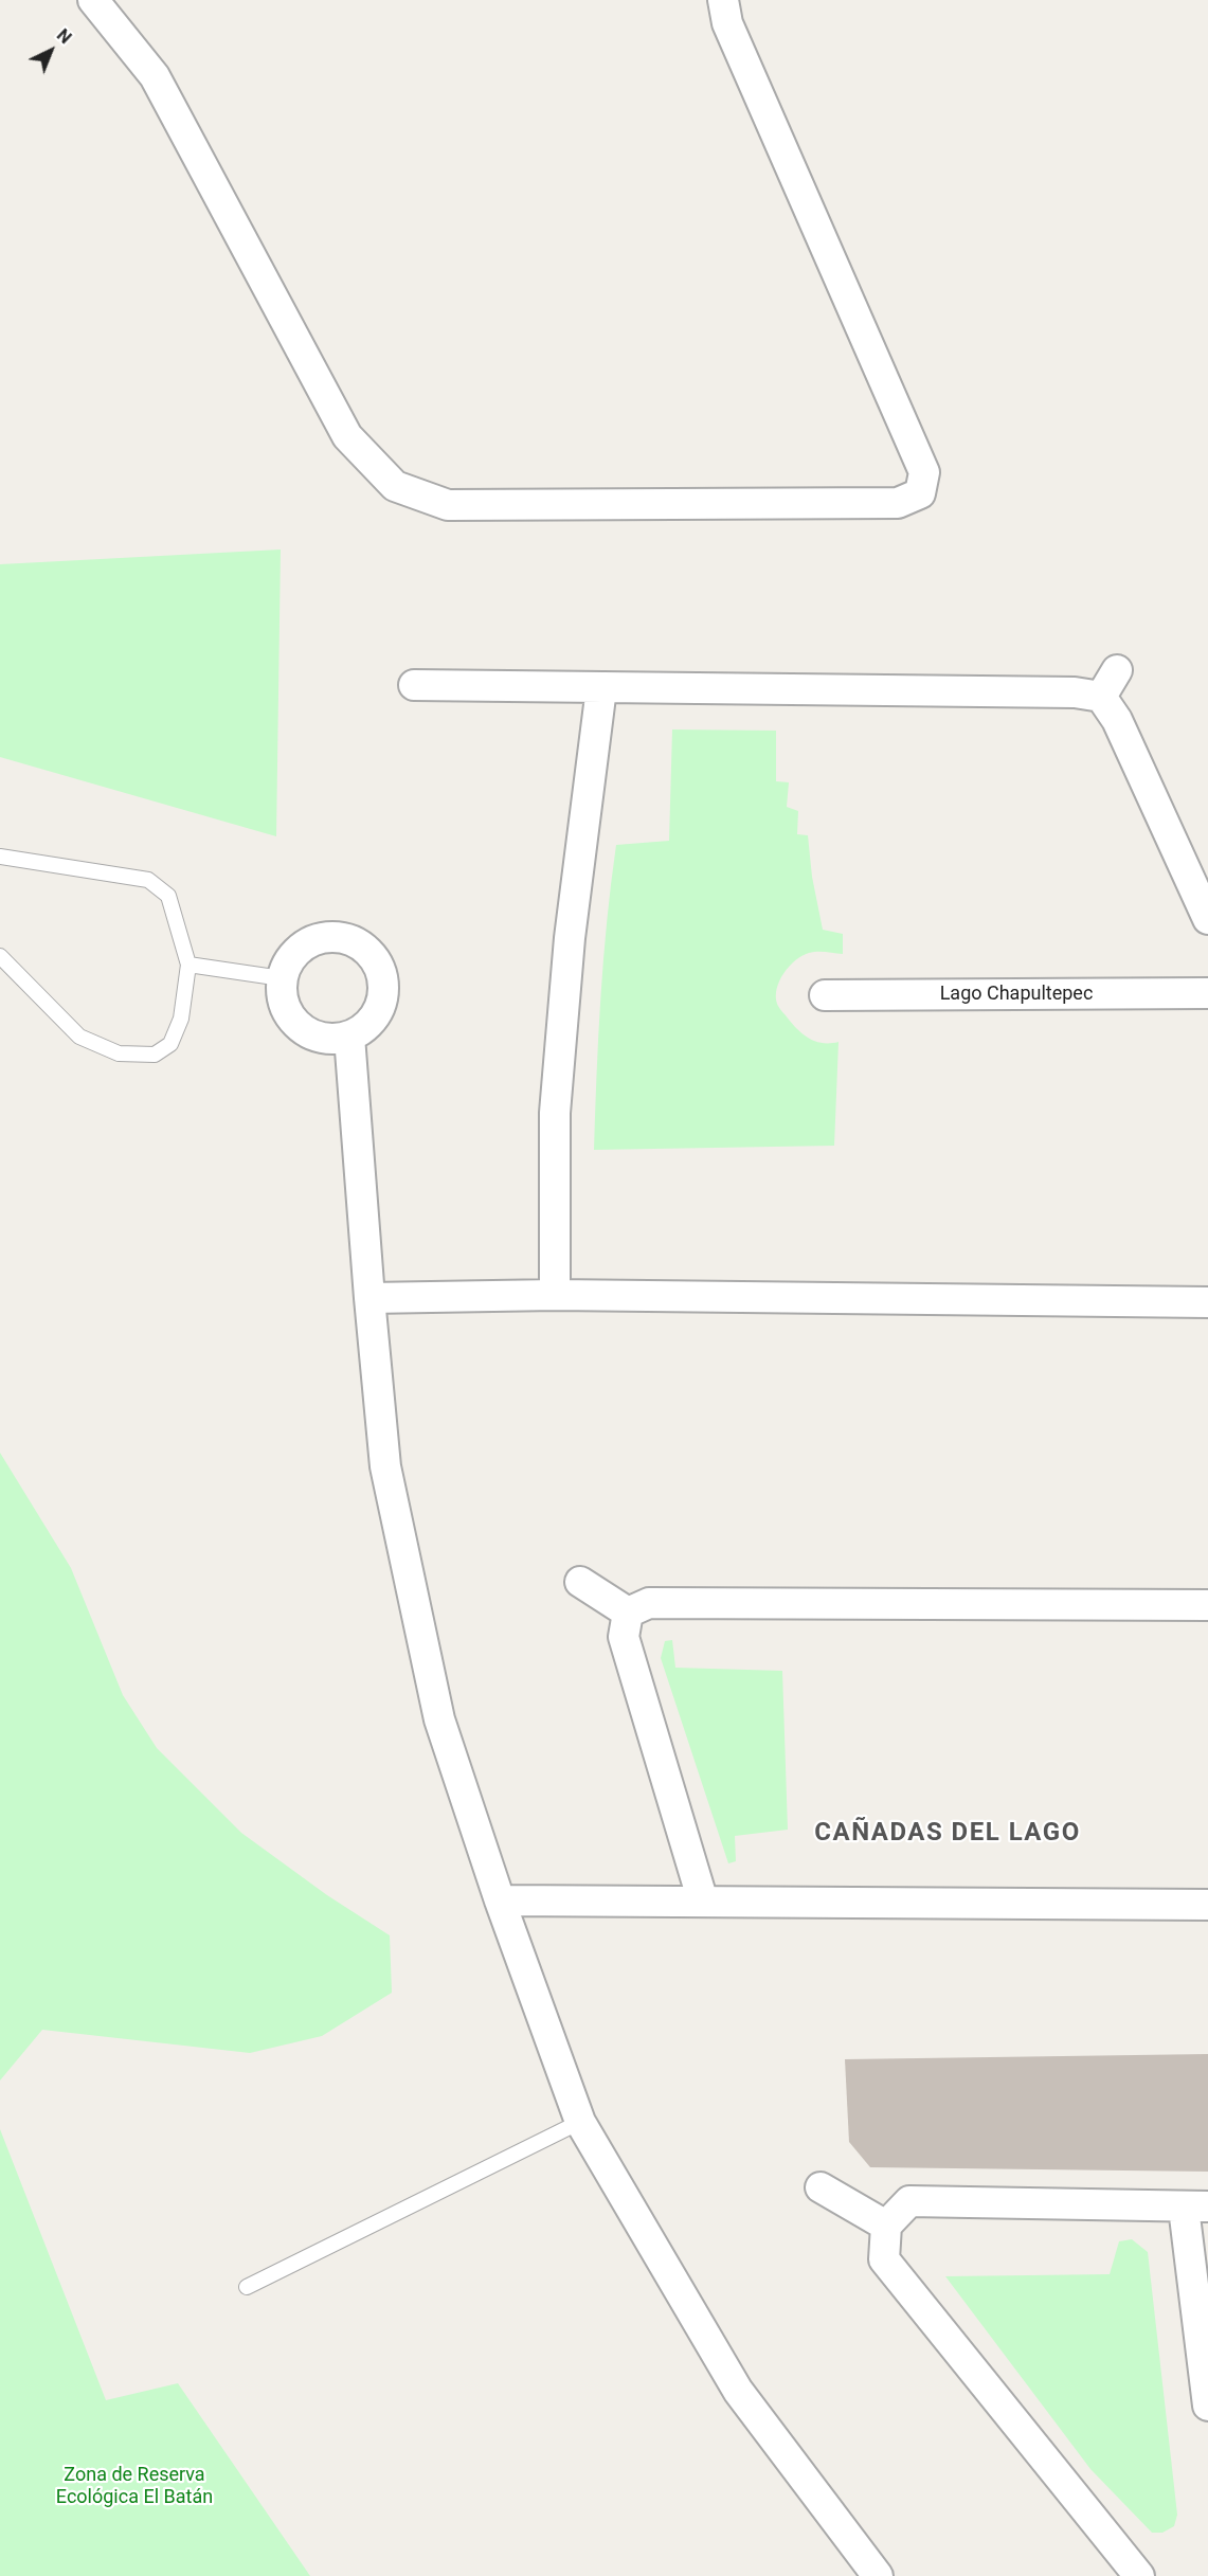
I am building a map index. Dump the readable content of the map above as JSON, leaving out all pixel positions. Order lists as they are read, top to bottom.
{
  "streets": {
    "street": ["Lago Chapultepec"]
  },
  "districts": ["CAÑADAS DEL LAGO"],
  "parks": ["Zona de Reserva Ecológica El Batán"],
  "north": "top right"
}
